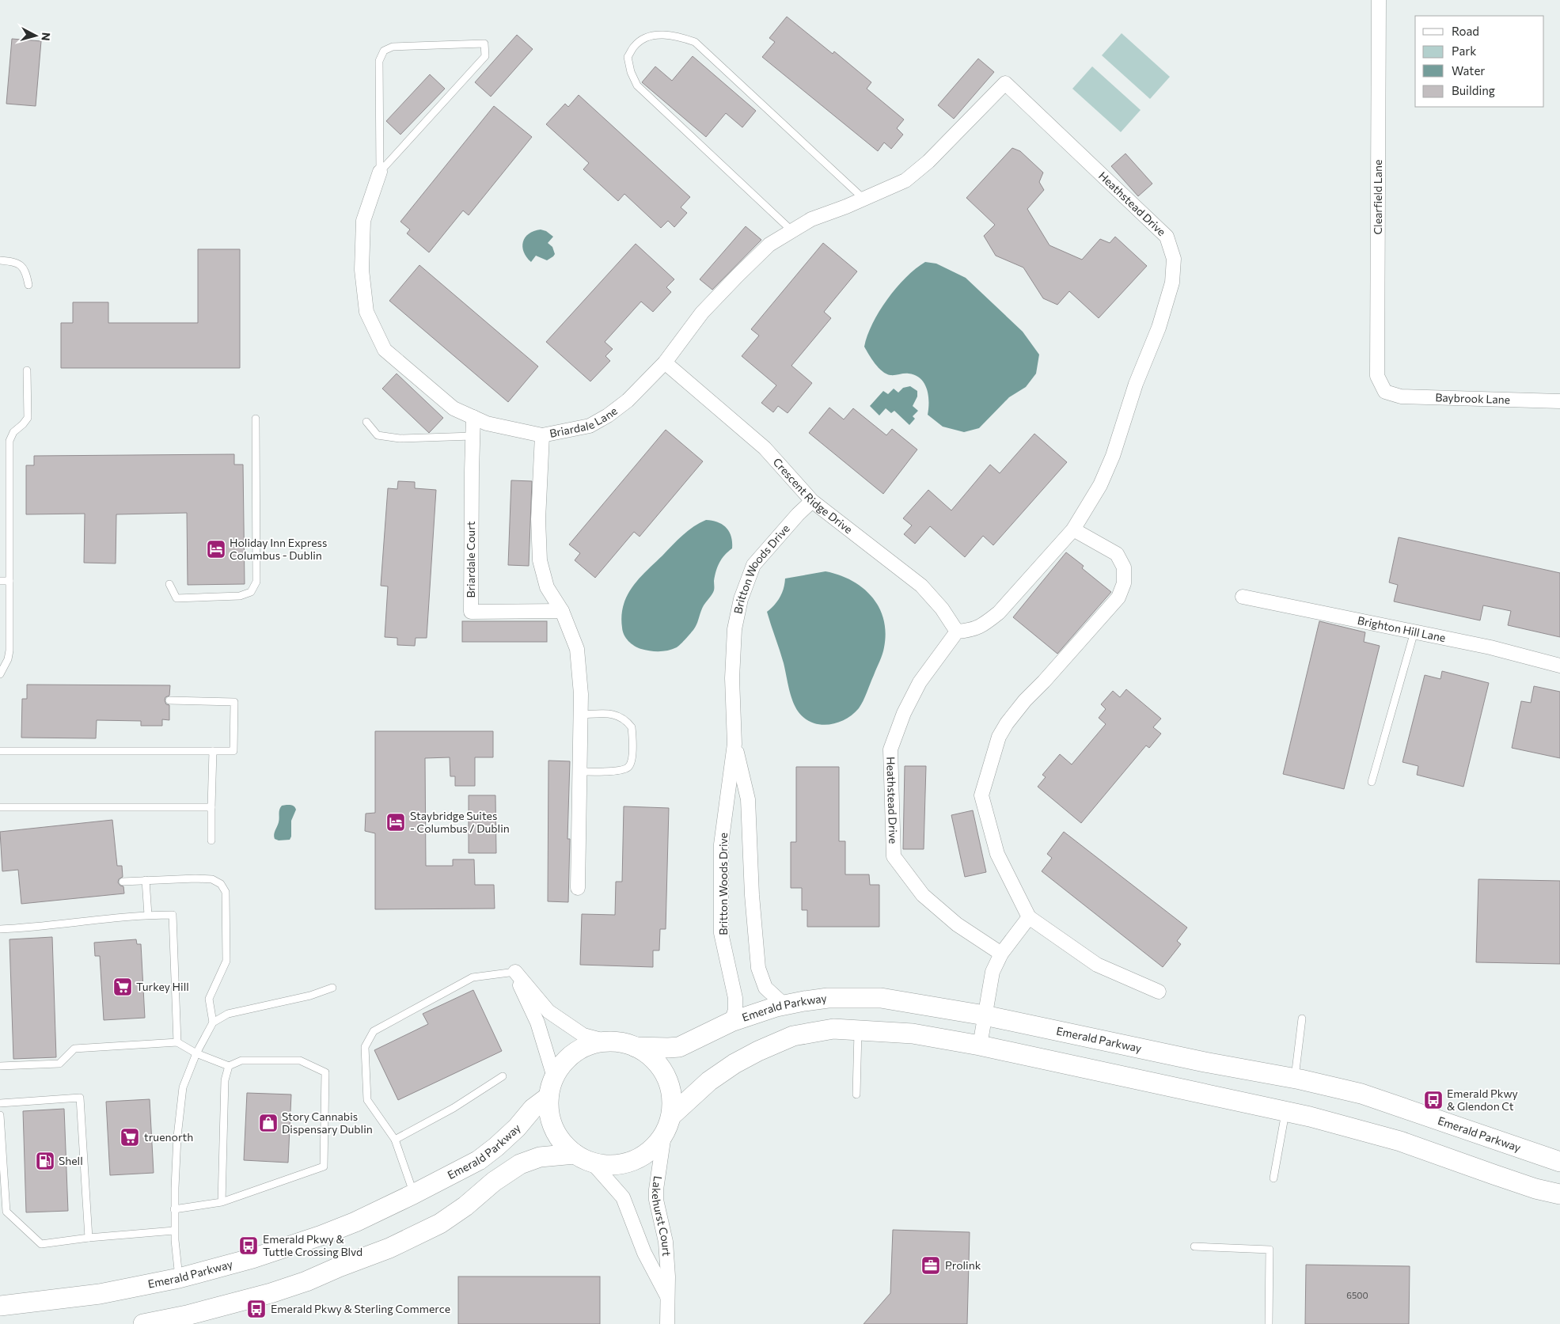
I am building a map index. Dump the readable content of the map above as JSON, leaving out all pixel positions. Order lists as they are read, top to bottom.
{
  "streets": {
    "main road": ["Emerald Parkway"],
    "street": [
      "Clearfield Lane",
      "Heathstead Drive",
      "Baybrook Lane",
      "Briardale Lane",
      "Crescent Ridge Drive",
      "Briardale Court",
      "Britton Woods Drive",
      "Brighton Hill Lane",
      "Lakehurst Court"
    ]
  },
  "crossings": [
    ["Clearfield Lane", "Baybrook Lane"],
    ["Heathstead Drive", "Briardale Lane"],
    ["Heathstead Drive", "Crescent Ridge Drive"],
    ["Briardale Lane", "Crescent Ridge Drive"],
    ["Briardale Lane", "Briardale Court"],
    ["Crescent Ridge Drive", "Britton Woods Drive"],
    ["Britton Woods Drive", "Emerald Parkway"],
    ["Emerald Parkway", "Lakehurst Court"]
  ],
  "places": {
    "hotel": ["Holiday Inn Express Columbus - Dublin", "Staybridge Suites - Columbus / Dublin"],
    "supermarket": ["Turkey Hill", "truenorth"],
    "bus stop": ["Emerald Pkwy & Glendon Ct", "Emerald Pkwy & Tuttle Crossing Blvd", "Emerald Pkwy & Sterling Commerce"],
    "shop": ["Story Cannabis Dispensary Dublin"],
    "fuel station": ["Shell"],
    "office": ["Prolink"]
  },
  "house_numbers": ["6500"],
  "legend": [
    "Road",
    "Park",
    "Water",
    "Building"
  ],
  "north": "right"
}
